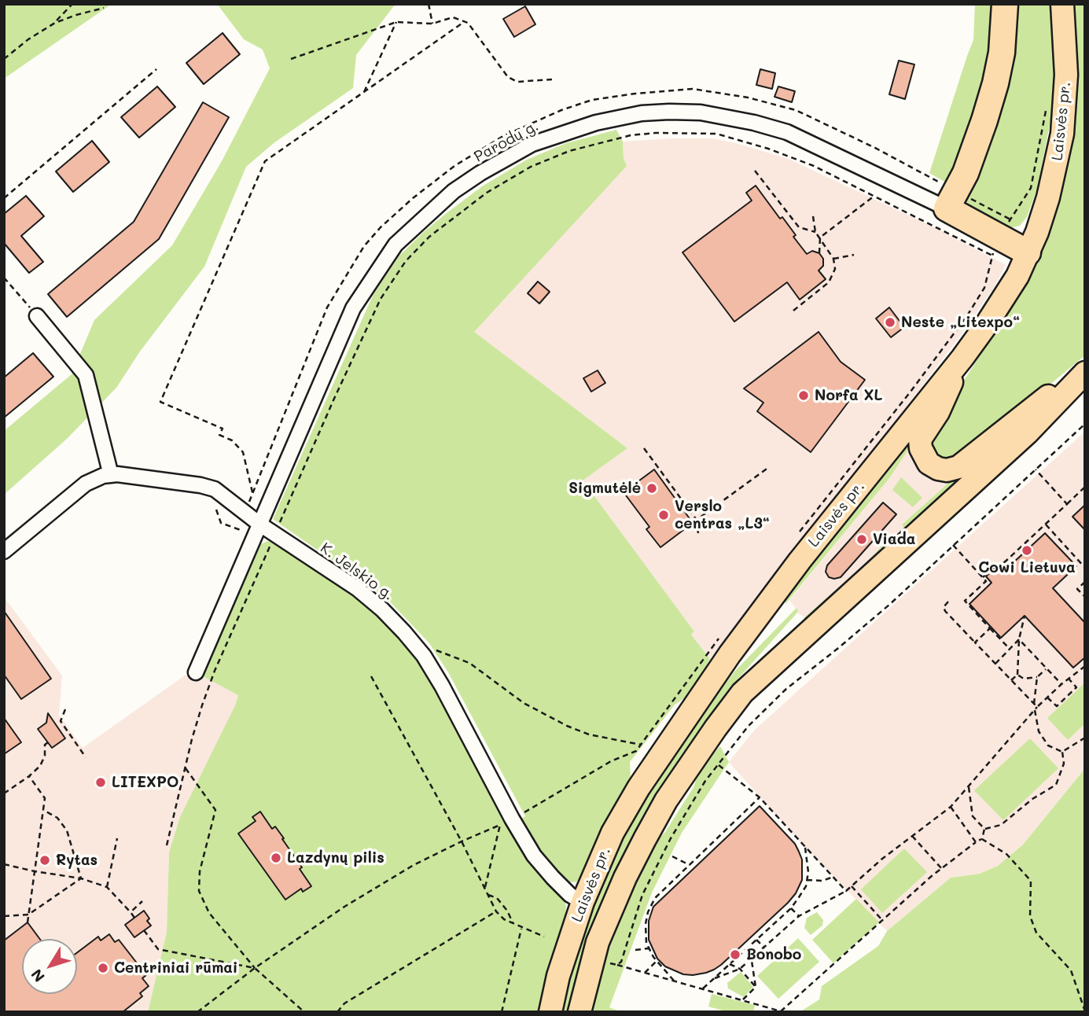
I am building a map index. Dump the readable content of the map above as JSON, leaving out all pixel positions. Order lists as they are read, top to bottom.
{
  "streets": {
    "main road": ["Laisvės pr."],
    "street": ["Parodų g.", "K. Jelskio g."]
  },
  "crossings": [
    ["Laisvės pr.", "K. Jelskio g."],
    ["Parodų g.", "K. Jelskio g."]
  ],
  "places": [
    "Neste „Litexpo“",
    "Norfa XL",
    "Sigmutėlė",
    "Verslo centras „L3“",
    "Viada",
    "Cowi Lietuva",
    "LITEXPO",
    "Lazdynų pilis",
    "Rytas",
    "Bonobo",
    "Centriniai rūmai"
  ],
  "north": "bottom left"
}
